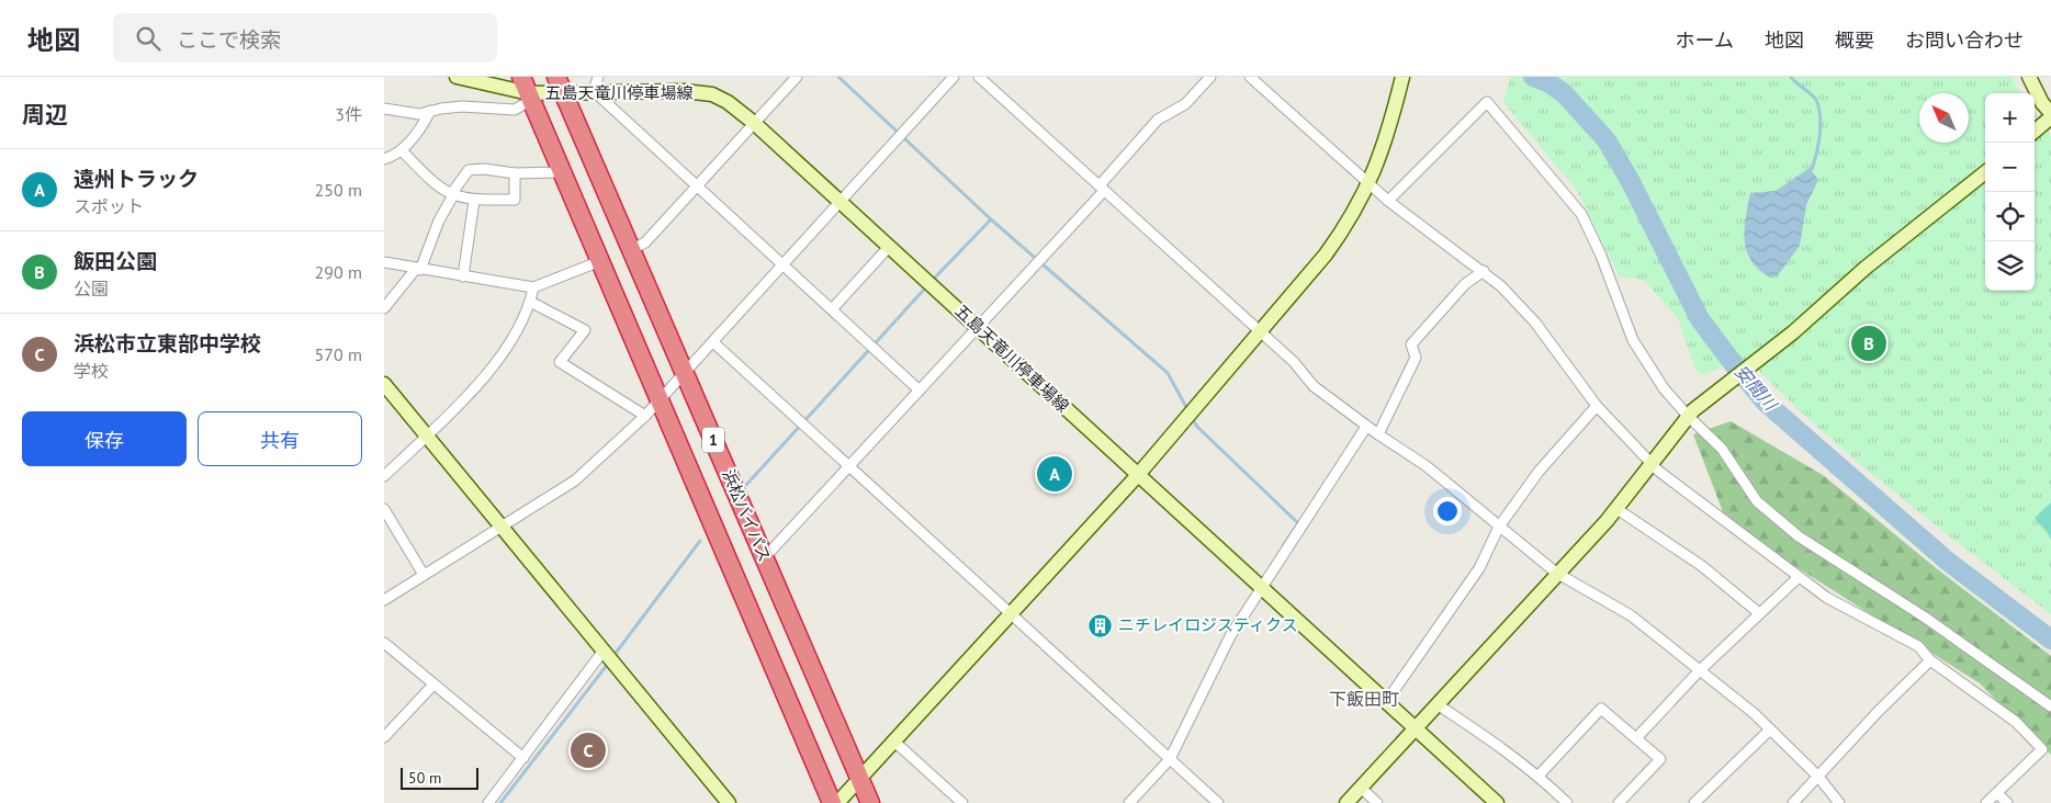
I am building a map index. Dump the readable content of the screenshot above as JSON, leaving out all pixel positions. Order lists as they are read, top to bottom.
{
  "streets": {
    "highway": ["1", "浜松バイパス"],
    "street": ["五島天竜川停車場線"]
  },
  "crossings": [
    ["五島天竜川停車場線", "浜松バイパス"]
  ],
  "districts": ["下飯田町"],
  "water": ["安間川"],
  "places": {
    "building": ["ニチレイロジスティクス"]
  },
  "scale_bar": "50 m",
  "north": "top left",
  "page": {
    "header": "地図",
    "search": "ここで検索",
    "nav": [
      "ホーム",
      "地図",
      "概要",
      "お問い合わせ"
    ],
    "heading": ["周辺", "3件"],
    "map_buttons": ["+", "−"],
    "list": [
      {
        "mark": "A",
        "name": "遠州トラック",
        "note": "スポット",
        "value": "250 m"
      },
      {
        "mark": "B",
        "name": "飯田公園",
        "note": "公園",
        "value": "290 m"
      },
      {
        "mark": "C",
        "name": "浜松市立東部中学校",
        "note": "学校",
        "value": "570 m"
      }
    ],
    "pins": ["B", "A", "C"],
    "buttons": ["保存", "共有"],
    "scale": "50 m"
  }
}
